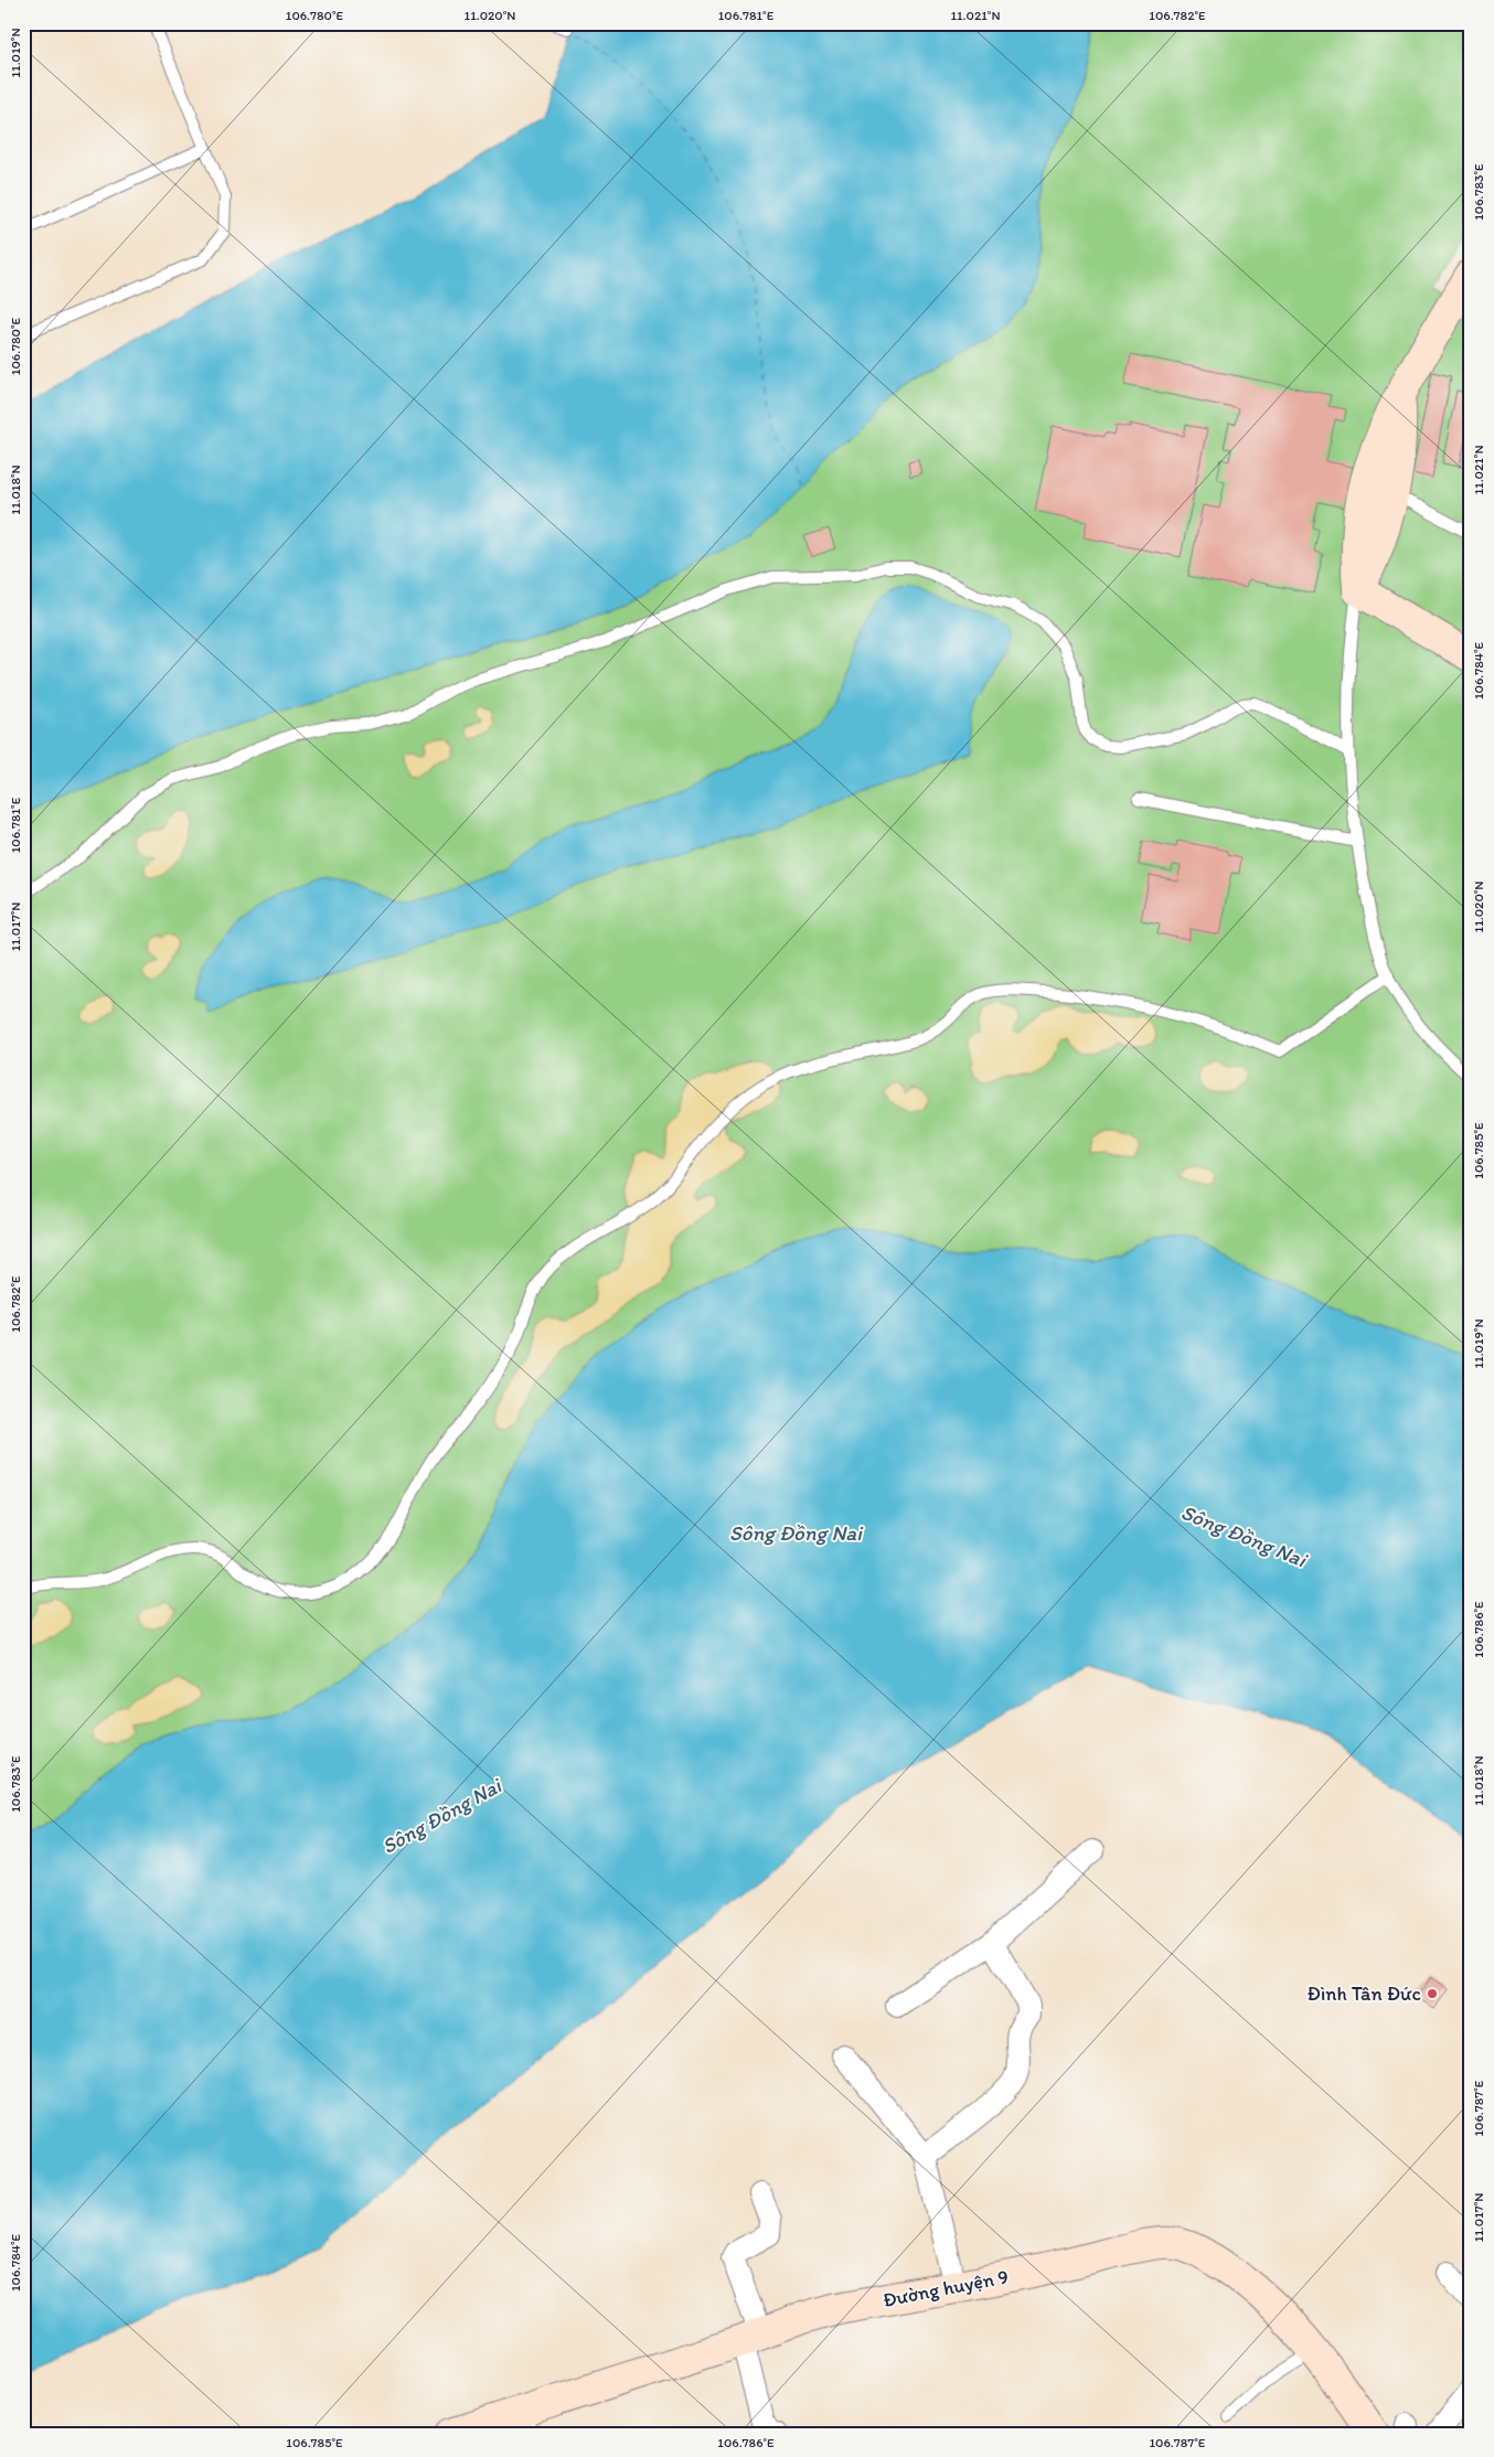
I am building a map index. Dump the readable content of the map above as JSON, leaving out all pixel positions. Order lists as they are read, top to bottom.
{
  "streets": {
    "street": ["Đường huyện 9"]
  },
  "water": ["Sông Đồng Nai"],
  "places": ["Đình Tân Đức"],
  "coordinates": [
    "106.780°E",
    "11.020°N",
    "106.781°E",
    "11.021°N",
    "106.782°E",
    "11.019°N",
    "106.783°E",
    "11.018°N",
    "106.784°E",
    "11.017°N",
    "106.785°E",
    "106.786°E",
    "106.787°E"
  ]
}
